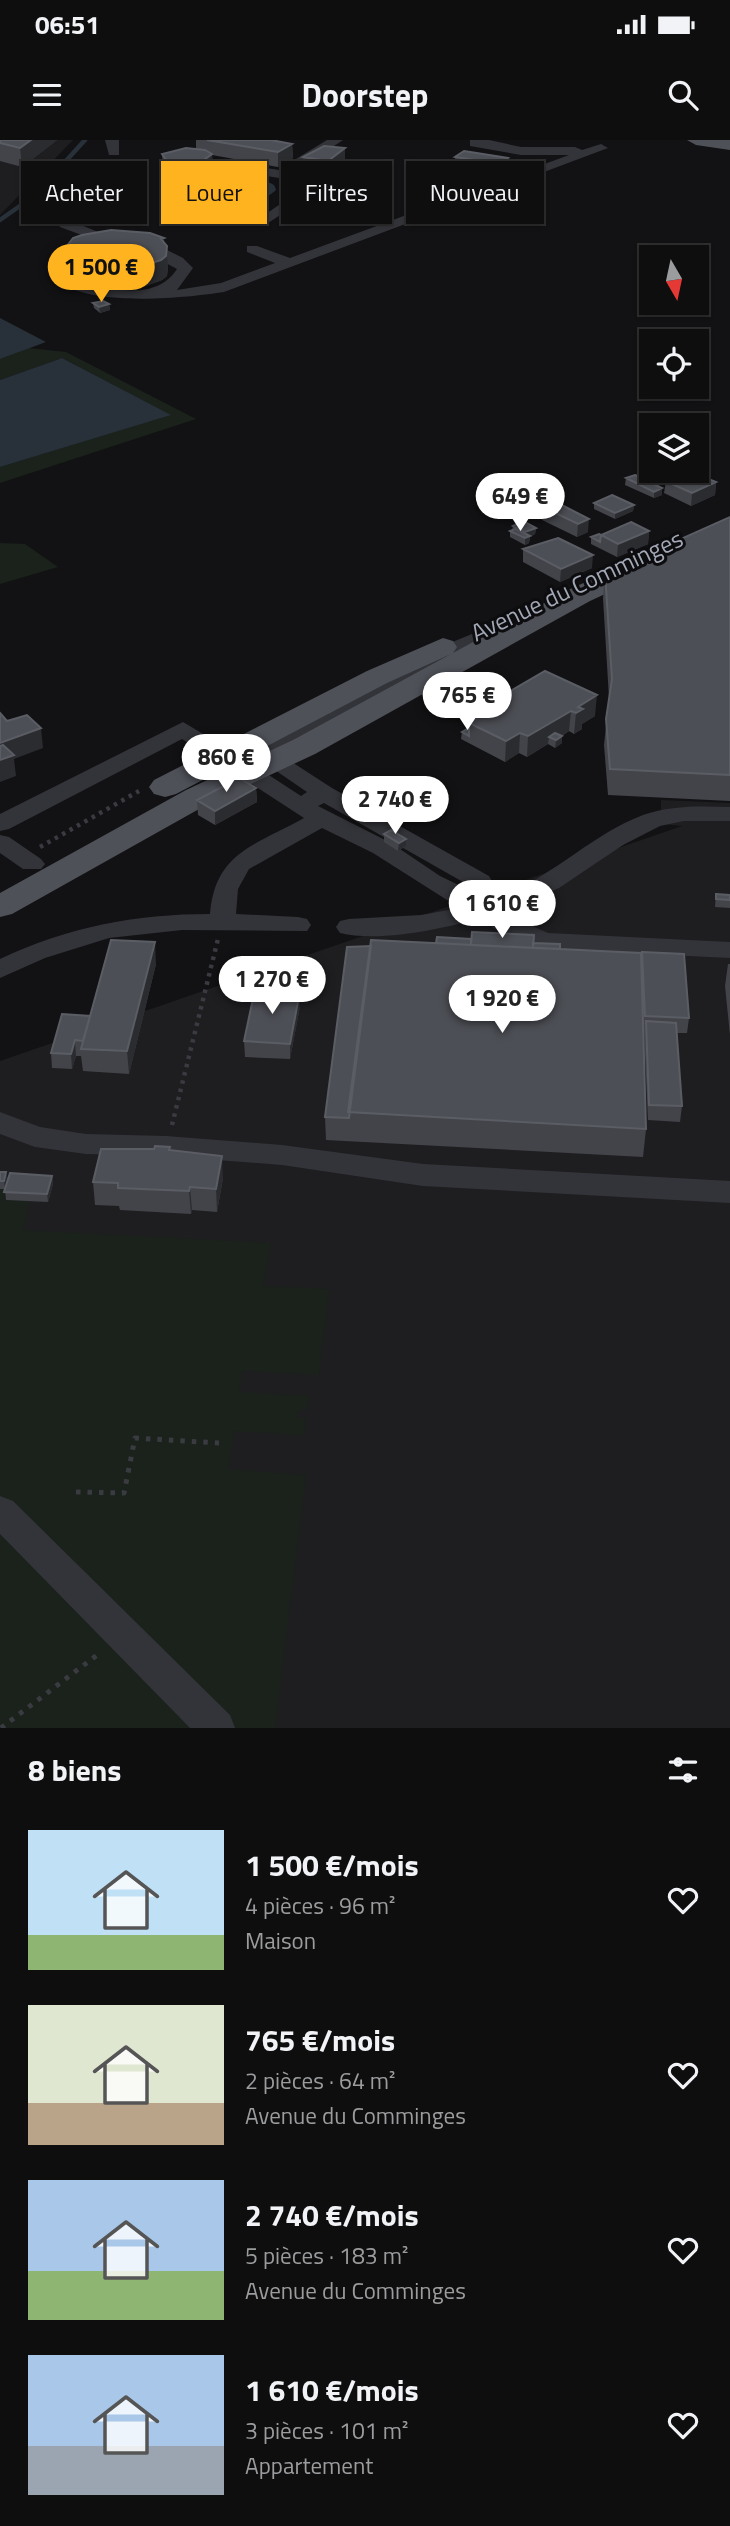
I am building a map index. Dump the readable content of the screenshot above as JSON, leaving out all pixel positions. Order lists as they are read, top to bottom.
{
  "streets": {
    "main road": ["Avenue du Comminges"]
  },
  "north": "bottom",
  "page": {
    "status": "06:51",
    "header": "Doorstep",
    "chip": [
      "Acheter",
      "Louer",
      "Filtres",
      "Nouveau"
    ],
    "price": [
      "1 500 €",
      "649 €",
      "765 €",
      "860 €",
      "2 740 €",
      "1 610 €",
      "1 270 €",
      "1 920 €"
    ],
    "heading": "8 biens",
    "list": [
      {
        "name": "1 500 €/mois",
        "note": "4 pièces · 96 m² · Maison"
      },
      {
        "name": "765 €/mois",
        "note": "2 pièces · 64 m² · Avenue du Comminges"
      },
      {
        "name": "2 740 €/mois",
        "note": "5 pièces · 183 m² · Avenue du Comminges"
      },
      {
        "name": "1 610 €/mois",
        "note": "3 pièces · 101 m² · Appartement"
      }
    ]
  }
}
